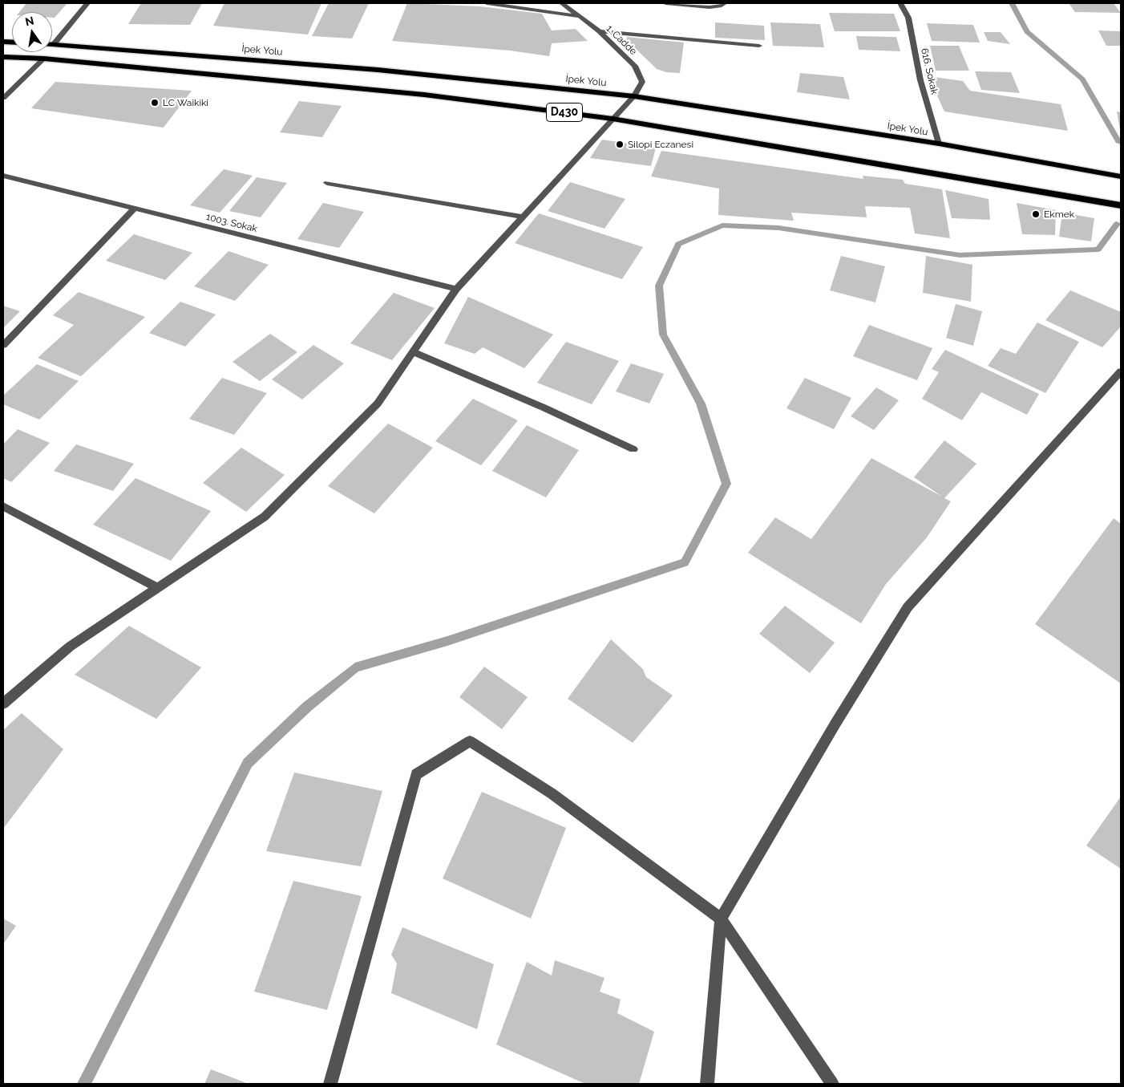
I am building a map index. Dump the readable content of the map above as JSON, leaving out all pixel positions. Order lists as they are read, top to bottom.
{
  "streets": {
    "highway": ["İpek Yolu", "D430"],
    "street": ["1. Cadde", "616. Sokak", "1003. Sokak"]
  },
  "crossings": [
    ["1. Cadde", "İpek Yolu"],
    ["1. Cadde", "D430"],
    ["1. Cadde", "1003. Sokak"],
    ["İpek Yolu", "616. Sokak"]
  ],
  "places": ["LC Waikiki", "Silopi Eczanesi", "Ekmek"],
  "north": "top"
}
